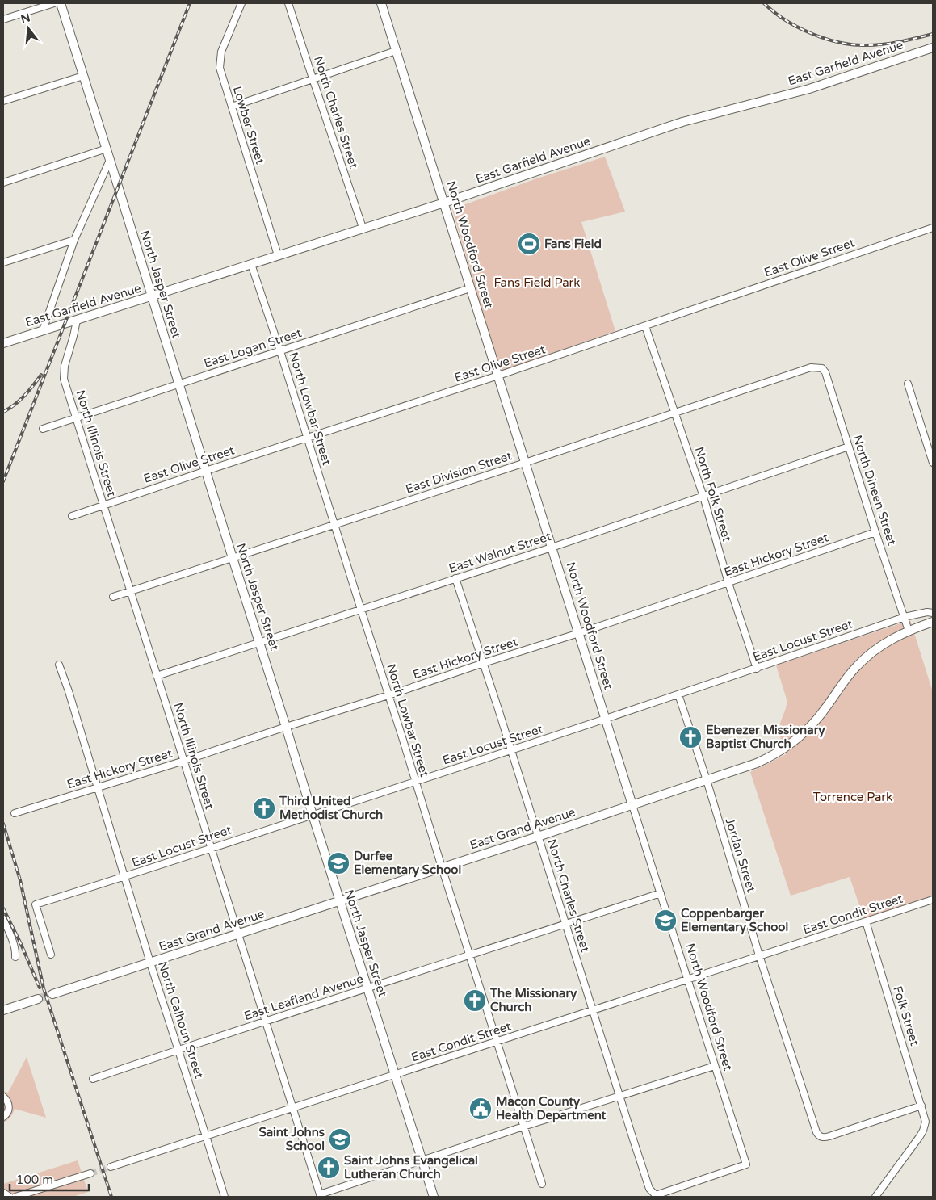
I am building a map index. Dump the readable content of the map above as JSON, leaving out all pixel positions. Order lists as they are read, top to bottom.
{
  "streets": {
    "street": [
      "East Garfield Avenue",
      "North Charles Street",
      "Lowber Street",
      "North Woodford Street",
      "East Olive Street",
      "North Jasper Street",
      "East Logan Street",
      "North Lowbar Street",
      "North Illinois Street",
      "East Division Street",
      "North Dineen Street",
      "North Folk Street",
      "East Walnut Street",
      "East Hickory Street",
      "East Locust Street",
      "East Grand Avenue",
      "Jordan Street",
      "East Condit Street",
      "East Leafland Avenue",
      "Folk Street",
      "North Calhoun Street"
    ]
  },
  "crossings": [
    ["East Garfield Avenue", "North Charles Street"],
    ["East Garfield Avenue", "Lowber Street"],
    ["East Garfield Avenue", "North Woodford Street"],
    ["East Garfield Avenue", "North Jasper Street"],
    ["East Garfield Avenue", "North Lowbar Street"],
    ["East Garfield Avenue", "North Illinois Street"],
    ["North Charles Street", "North Woodford Street"],
    ["North Charles Street", "East Walnut Street"],
    ["North Charles Street", "East Hickory Street"],
    ["North Charles Street", "East Locust Street"],
    ["North Charles Street", "East Grand Avenue"],
    ["North Charles Street", "East Condit Street"],
    ["North Charles Street", "East Leafland Avenue"],
    ["North Woodford Street", "East Olive Street"],
    ["North Woodford Street", "East Logan Street"],
    ["North Woodford Street", "East Division Street"],
    ["North Woodford Street", "East Walnut Street"],
    ["North Woodford Street", "East Hickory Street"],
    ["North Woodford Street", "East Locust Street"],
    ["North Woodford Street", "East Grand Avenue"],
    ["North Woodford Street", "East Condit Street"],
    ["North Woodford Street", "East Leafland Avenue"],
    ["East Olive Street", "North Jasper Street"],
    ["East Olive Street", "North Lowbar Street"],
    ["East Olive Street", "North Illinois Street"],
    ["East Olive Street", "North Folk Street"],
    ["North Jasper Street", "East Logan Street"],
    ["North Jasper Street", "East Division Street"],
    ["North Jasper Street", "East Walnut Street"],
    ["North Jasper Street", "East Hickory Street"],
    ["North Jasper Street", "East Locust Street"],
    ["North Jasper Street", "East Grand Avenue"],
    ["North Jasper Street", "East Condit Street"],
    ["North Jasper Street", "East Leafland Avenue"],
    ["East Logan Street", "North Lowbar Street"],
    ["East Logan Street", "North Illinois Street"],
    ["North Lowbar Street", "East Division Street"],
    ["North Lowbar Street", "East Walnut Street"],
    ["North Lowbar Street", "East Hickory Street"],
    ["North Lowbar Street", "East Locust Street"],
    ["North Lowbar Street", "East Grand Avenue"],
    ["North Lowbar Street", "East Condit Street"],
    ["North Lowbar Street", "East Leafland Avenue"],
    ["North Illinois Street", "East Division Street"],
    ["North Illinois Street", "East Walnut Street"],
    ["North Illinois Street", "East Hickory Street"],
    ["North Illinois Street", "East Locust Street"],
    ["North Illinois Street", "East Grand Avenue"],
    ["North Illinois Street", "East Condit Street"],
    ["North Illinois Street", "East Leafland Avenue"],
    ["East Division Street", "North Dineen Street"],
    ["East Division Street", "North Folk Street"],
    ["North Dineen Street", "East Walnut Street"],
    ["North Dineen Street", "East Hickory Street"],
    ["North Dineen Street", "East Locust Street"],
    ["North Dineen Street", "East Grand Avenue"],
    ["North Folk Street", "East Walnut Street"],
    ["North Folk Street", "East Hickory Street"],
    ["North Folk Street", "East Locust Street"],
    ["East Hickory Street", "North Calhoun Street"],
    ["East Locust Street", "Jordan Street"],
    ["East Locust Street", "North Calhoun Street"],
    ["East Grand Avenue", "Jordan Street"],
    ["East Grand Avenue", "North Calhoun Street"],
    ["Jordan Street", "East Condit Street"],
    ["Jordan Street", "Folk Street"],
    ["East Condit Street", "Folk Street"],
    ["East Condit Street", "North Calhoun Street"],
    ["East Leafland Avenue", "North Calhoun Street"]
  ],
  "parks": ["Fans Field Park", "Torrence Park"],
  "places": {
    "sports": ["Fans Field"],
    "church": [
      "Ebenezer Missionary Baptist Church",
      "Third United Methodist Church",
      "The Missionary Church",
      "Saint Johns Evangelical Lutheran Church"
    ],
    "school or university": ["Durfee Elementary School", "Coppenbarger Elementary School", "Saint Johns School"],
    "public building": ["Macon County Health Department"]
  },
  "scale_bar": "100 m",
  "north": "top"
}
